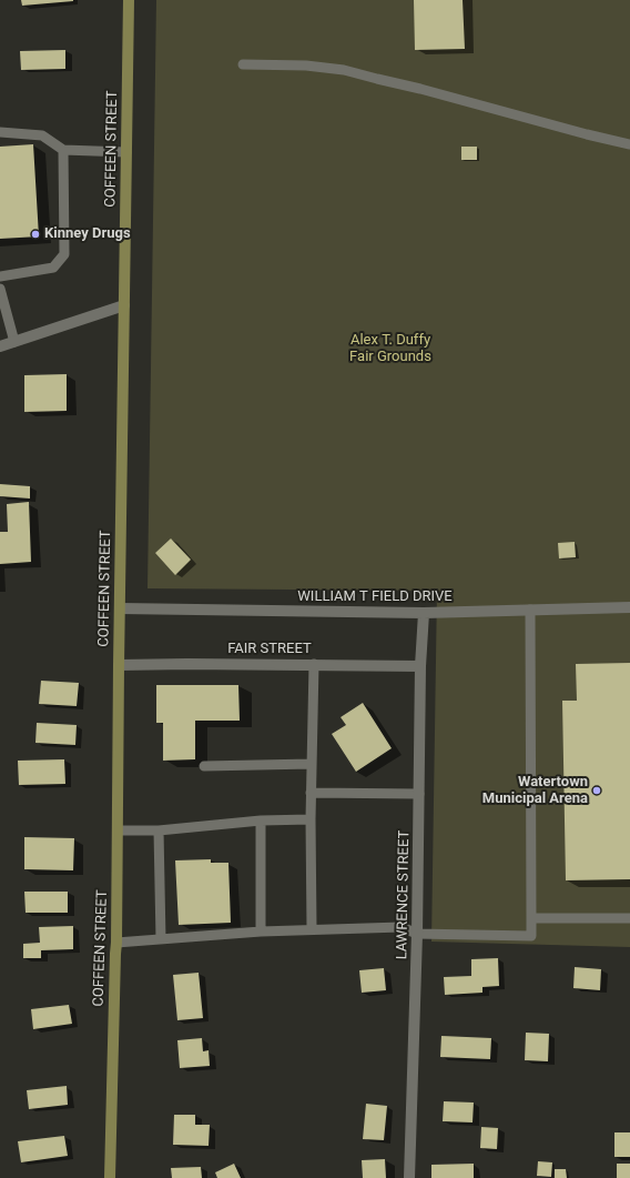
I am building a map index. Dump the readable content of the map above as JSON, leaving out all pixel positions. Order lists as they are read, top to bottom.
{
  "streets": {
    "main road": ["COFFEEN STREET"],
    "street": ["WILLIAM T FIELD DRIVE", "FAIR STREET", "LAWRENCE STREET"]
  },
  "crossings": [
    ["COFFEEN STREET", "WILLIAM T FIELD DRIVE"],
    ["COFFEEN STREET", "FAIR STREET"],
    ["WILLIAM T FIELD DRIVE", "LAWRENCE STREET"],
    ["FAIR STREET", "LAWRENCE STREET"]
  ],
  "parks": ["Alex T. Duffy Fair Grounds"],
  "places": ["Kinney Drugs", "Watertown Municipal Arena"]
}
